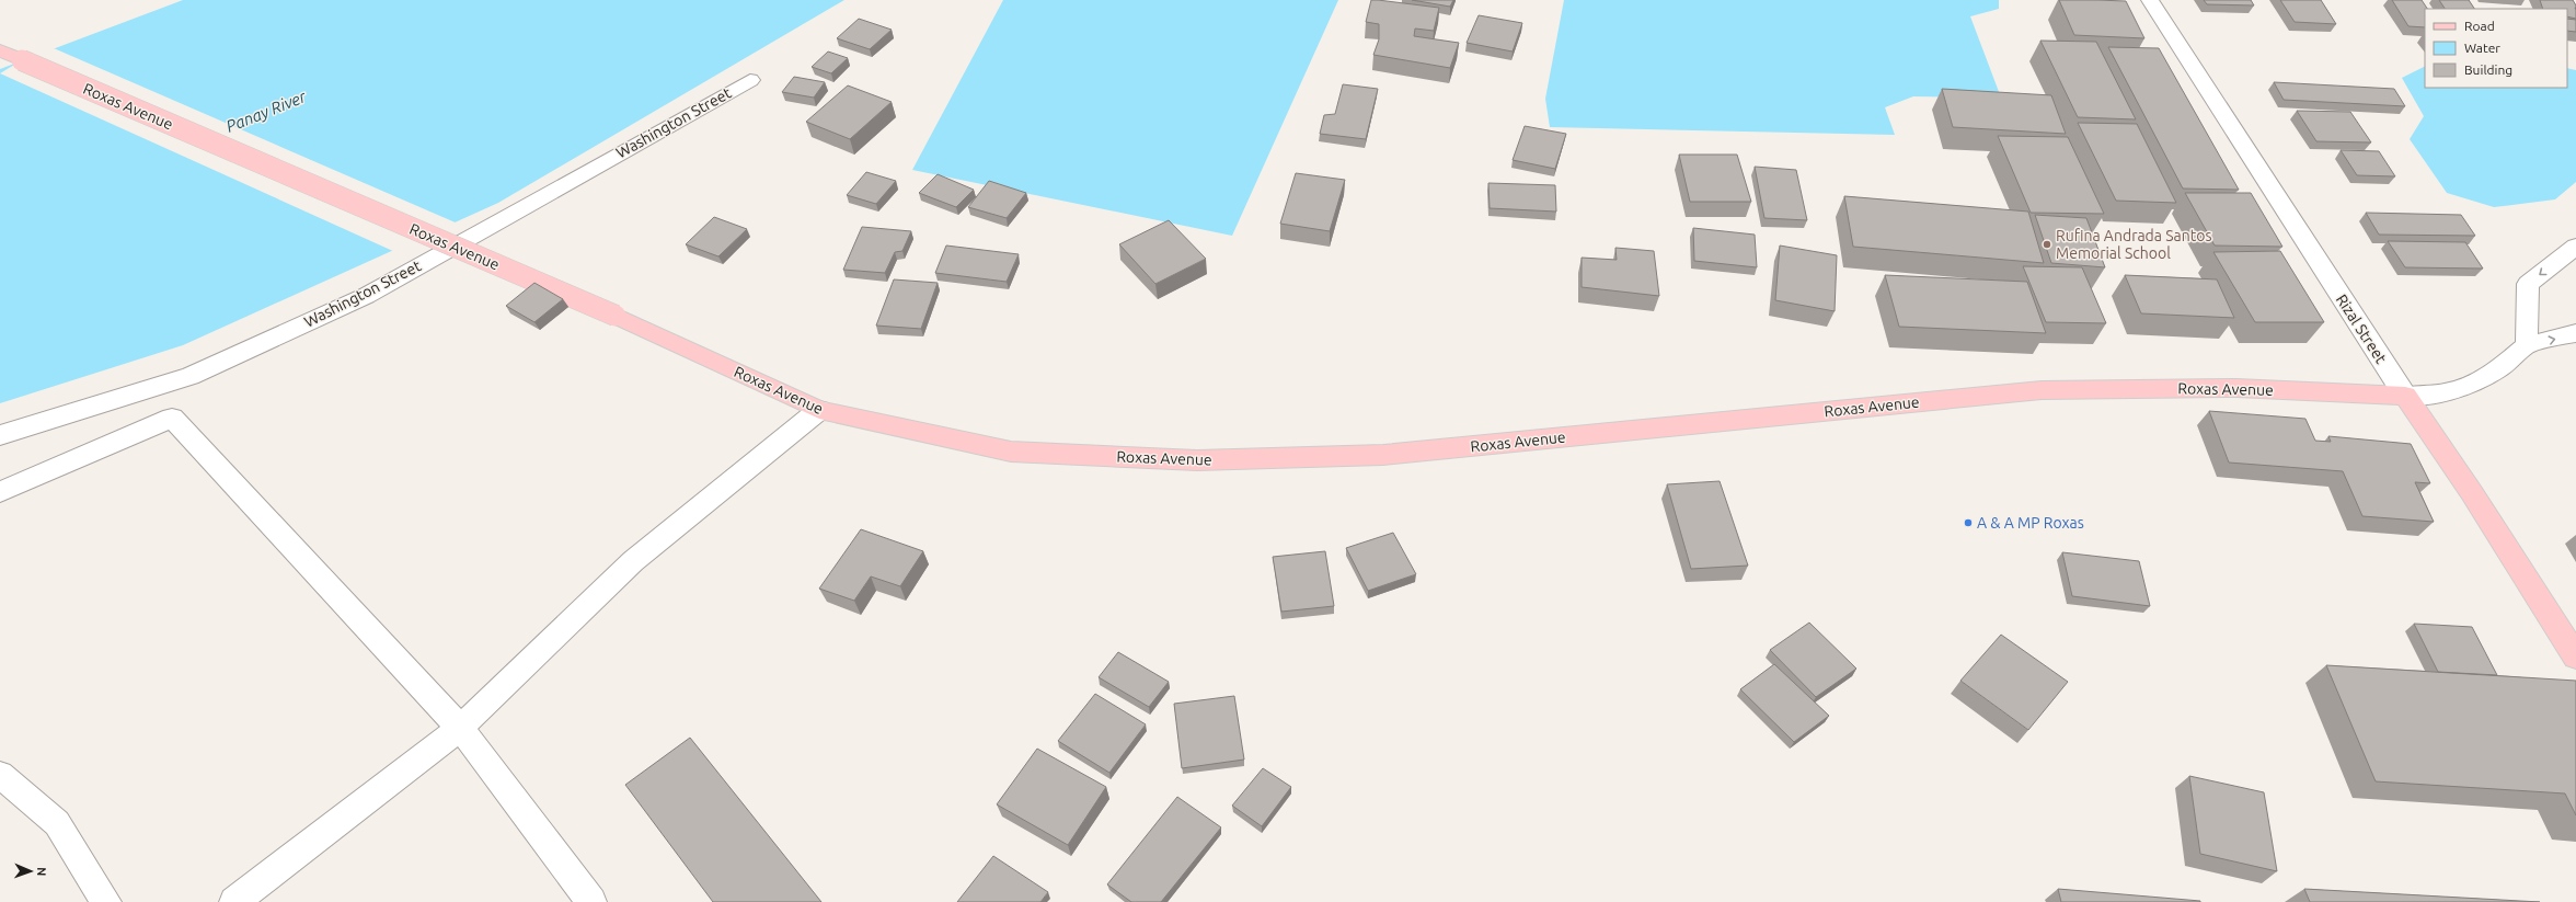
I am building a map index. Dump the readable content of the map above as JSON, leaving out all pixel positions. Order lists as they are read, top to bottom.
{
  "streets": {
    "main road": ["Roxas Avenue", "Rizal Street"],
    "street": ["Washington Street"]
  },
  "crossings": [
    ["Roxas Avenue", "Rizal Street"]
  ],
  "water": ["Panay River"],
  "places": ["Rufina Andrada Santos Memorial School", "A & A MP Roxas"],
  "legend": ["Road", "Water", "Building"],
  "north": "right"
}
